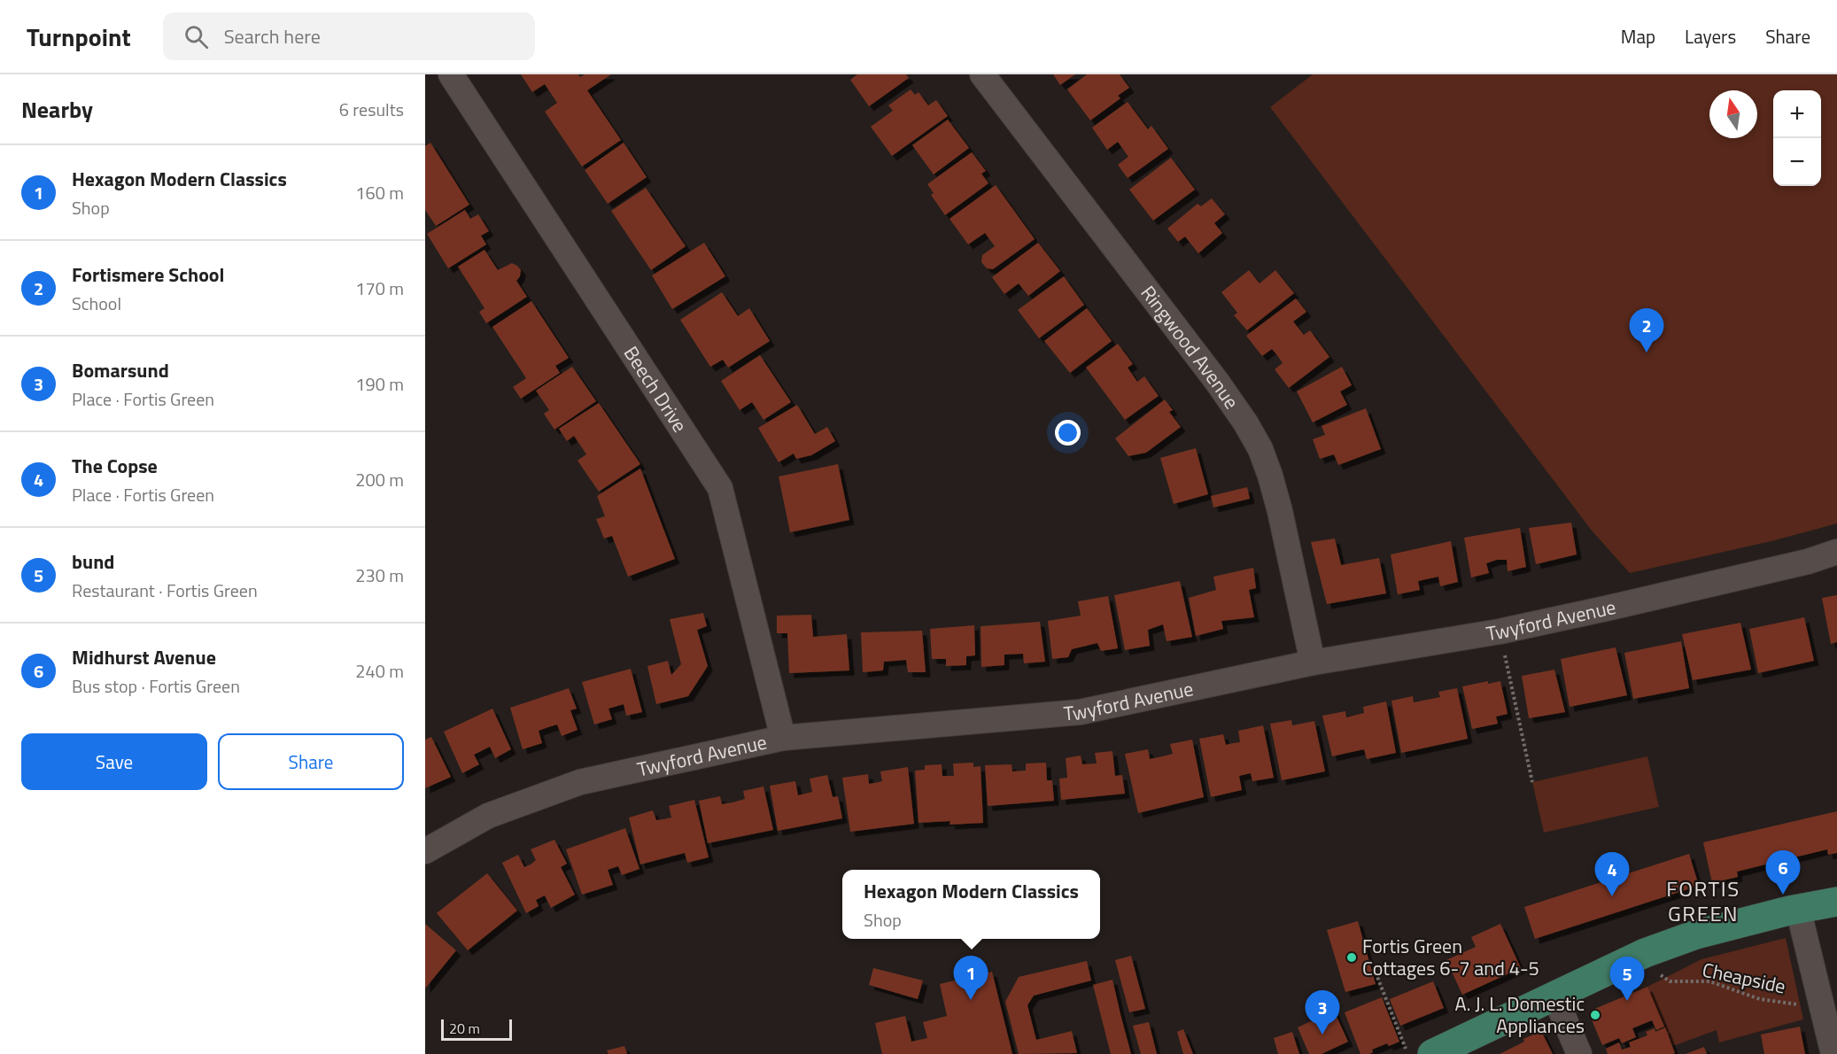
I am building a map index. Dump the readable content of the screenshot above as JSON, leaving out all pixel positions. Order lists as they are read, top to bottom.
{
  "streets": {
    "street": ["Ringwood Avenue", "Beech Drive", "Twyford Avenue"],
    "path": ["Cheapside"]
  },
  "crossings": [
    ["Ringwood Avenue", "Twyford Avenue"],
    ["Beech Drive", "Twyford Avenue"]
  ],
  "districts": ["FORTIS GREEN"],
  "places": ["Fortis Green Cottages 6-7 and 4-5", "A. J. L. Domestic Appliances"],
  "scale_bar": "20 m",
  "north": "top",
  "page": {
    "header": "Turnpoint",
    "search": "Search here",
    "nav": ["Map", "Layers", "Share"],
    "heading": ["Nearby", "6 results"],
    "map_buttons": ["+", "−"],
    "list": [
      {
        "mark": "1",
        "name": "Hexagon Modern Classics",
        "note": "Shop",
        "value": "160 m"
      },
      {
        "mark": "2",
        "name": "Fortismere School",
        "note": "School",
        "value": "170 m"
      },
      {
        "mark": "3",
        "name": "Bomarsund",
        "note": "Place · Fortis Green",
        "value": "190 m"
      },
      {
        "mark": "4",
        "name": "The Copse",
        "note": "Place · Fortis Green",
        "value": "200 m"
      },
      {
        "mark": "5",
        "name": "bund",
        "note": "Restaurant · Fortis Green",
        "value": "230 m"
      },
      {
        "mark": "6",
        "name": "Midhurst Avenue",
        "note": "Bus stop · Fortis Green",
        "value": "240 m"
      }
    ],
    "pins": [
      "2",
      "6",
      "4",
      "1",
      "5",
      "3"
    ],
    "buttons": ["Save", "Share"],
    "popup": ["Hexagon Modern Classics", "Shop"],
    "scale": "20 m"
  }
}
